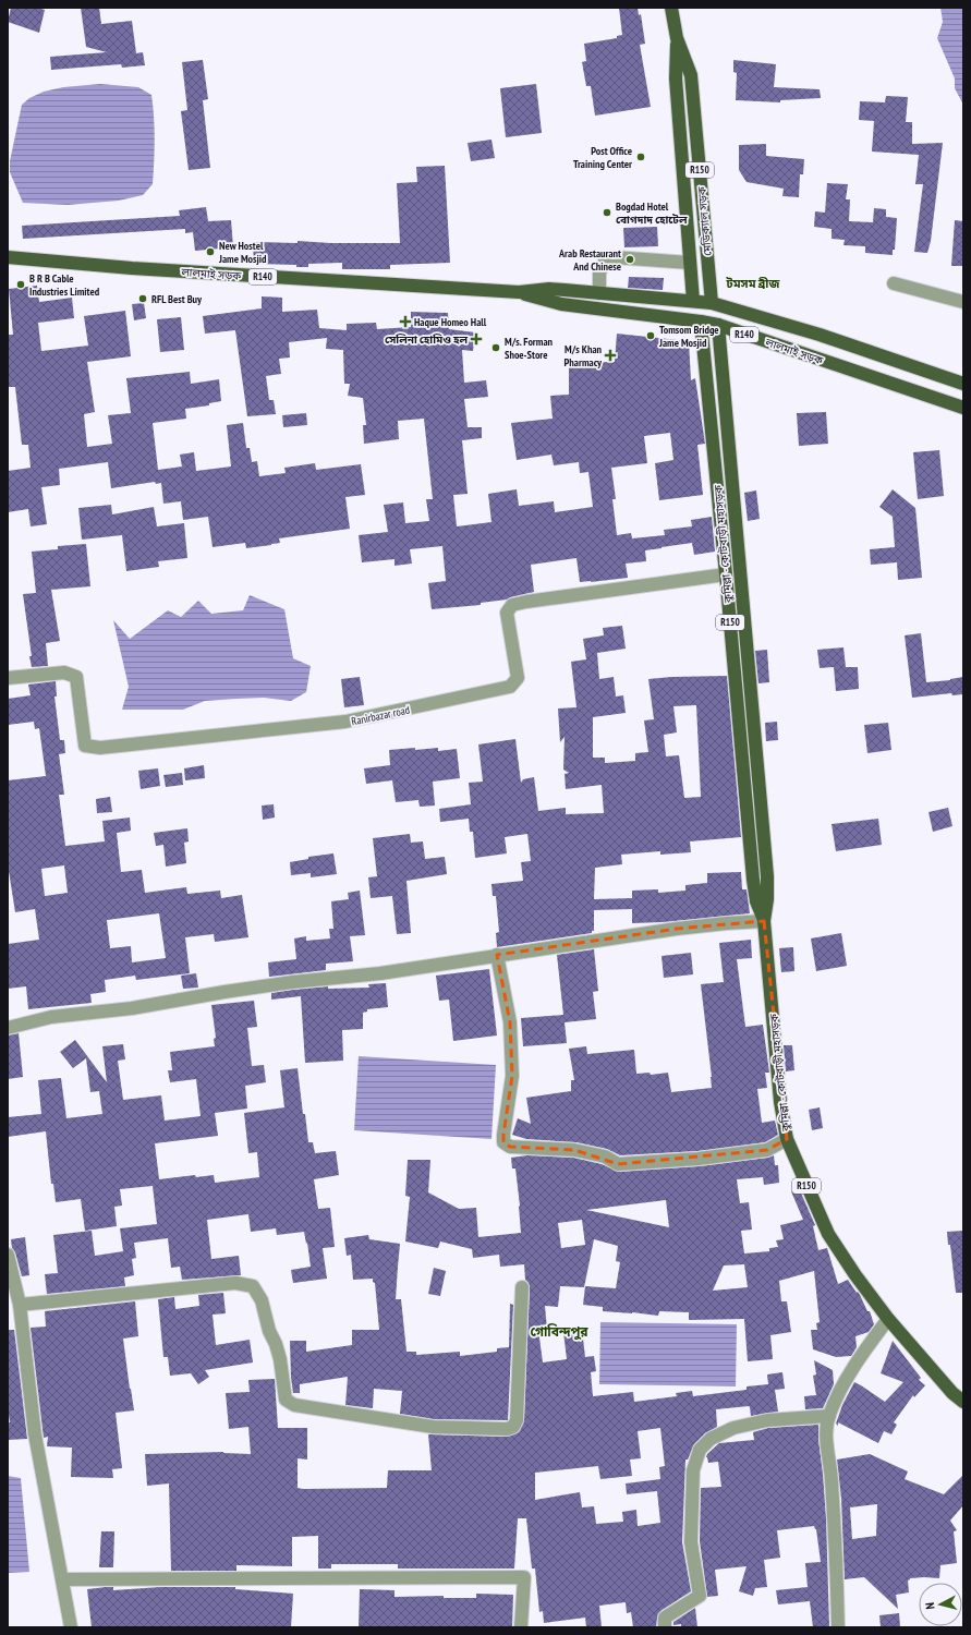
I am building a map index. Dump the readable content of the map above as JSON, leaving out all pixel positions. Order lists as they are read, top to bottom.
{
  "streets": {
    "main road": [
      "R150",
      "মেডিক্যাল সড়ক",
      "লালমাই সড়ক",
      "R140",
      "কুমিল্লা - কোটবাড়ী মহাসড়ক"
    ],
    "street": ["Ranirbazar road"]
  },
  "crossings": [
    ["মেডিক্যাল সড়ক", "লালমাই সড়ক"],
    ["লালমাই সড়ক", "কুমিল্লা - কোটবাড়ী মহাসড়ক"],
    ["কুমিল্লা - কোটবাড়ী মহাসড়ক", "Ranirbazar road"]
  ],
  "districts": ["টমসম ব্রীজ", "গোবিন্দপুর"],
  "places": {
    "other": [
      "Post Office Training Center",
      "Bogdad Hotel বোগদাদ হোটেল",
      "New Hostel Jame Mosjid",
      "Arab Restaurant And Chinese",
      "B R B Cable Industries Limited",
      "RFL Best Buy",
      "Tomsom Bridge Jame Mosjid",
      "M/s. Forman Shoe-Store"
    ],
    "health": ["Haque Homeo Hall", "সেলিনা হোমিও হল", "M/s Khan Pharmacy"]
  },
  "north": "left"
}
